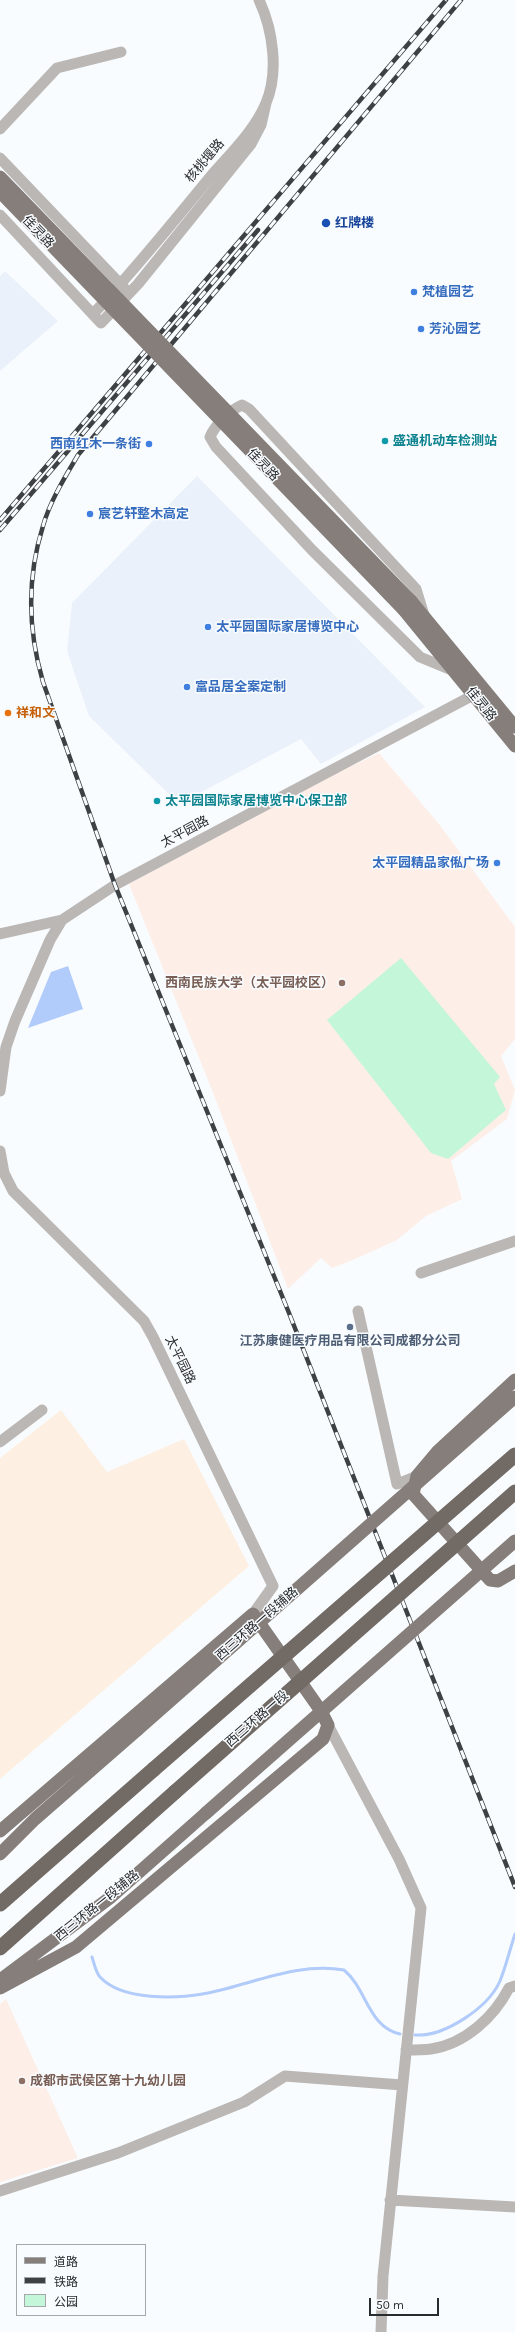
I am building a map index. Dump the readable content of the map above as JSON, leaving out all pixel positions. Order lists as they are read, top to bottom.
{
  "streets": {
    "highway": ["西三环路一段"],
    "main road": ["佳灵路", "西三环路一段辅路"],
    "street": ["核桃堰路", "太平园路"]
  },
  "crossings": [
    ["佳灵路", "太平园路"]
  ],
  "places": [
    "红牌楼",
    "梵植园艺",
    "芳沁园艺",
    "盛通机动车检测站",
    "西南红木一条街",
    "宸艺轩整木高定",
    "太平园国际家居博览中心",
    "富品居全案定制",
    "祥和文",
    "太平园国际家居博览中心保卫部",
    "太平园精品家俬广场",
    "西南民族大学（太平园校区）",
    "江苏康健医疗用品有限公司成都分公司",
    "成都市武侯区第十九幼儿园"
  ],
  "legend": ["道路", "铁路", "公园"],
  "scale_bar": "50 m"
}
